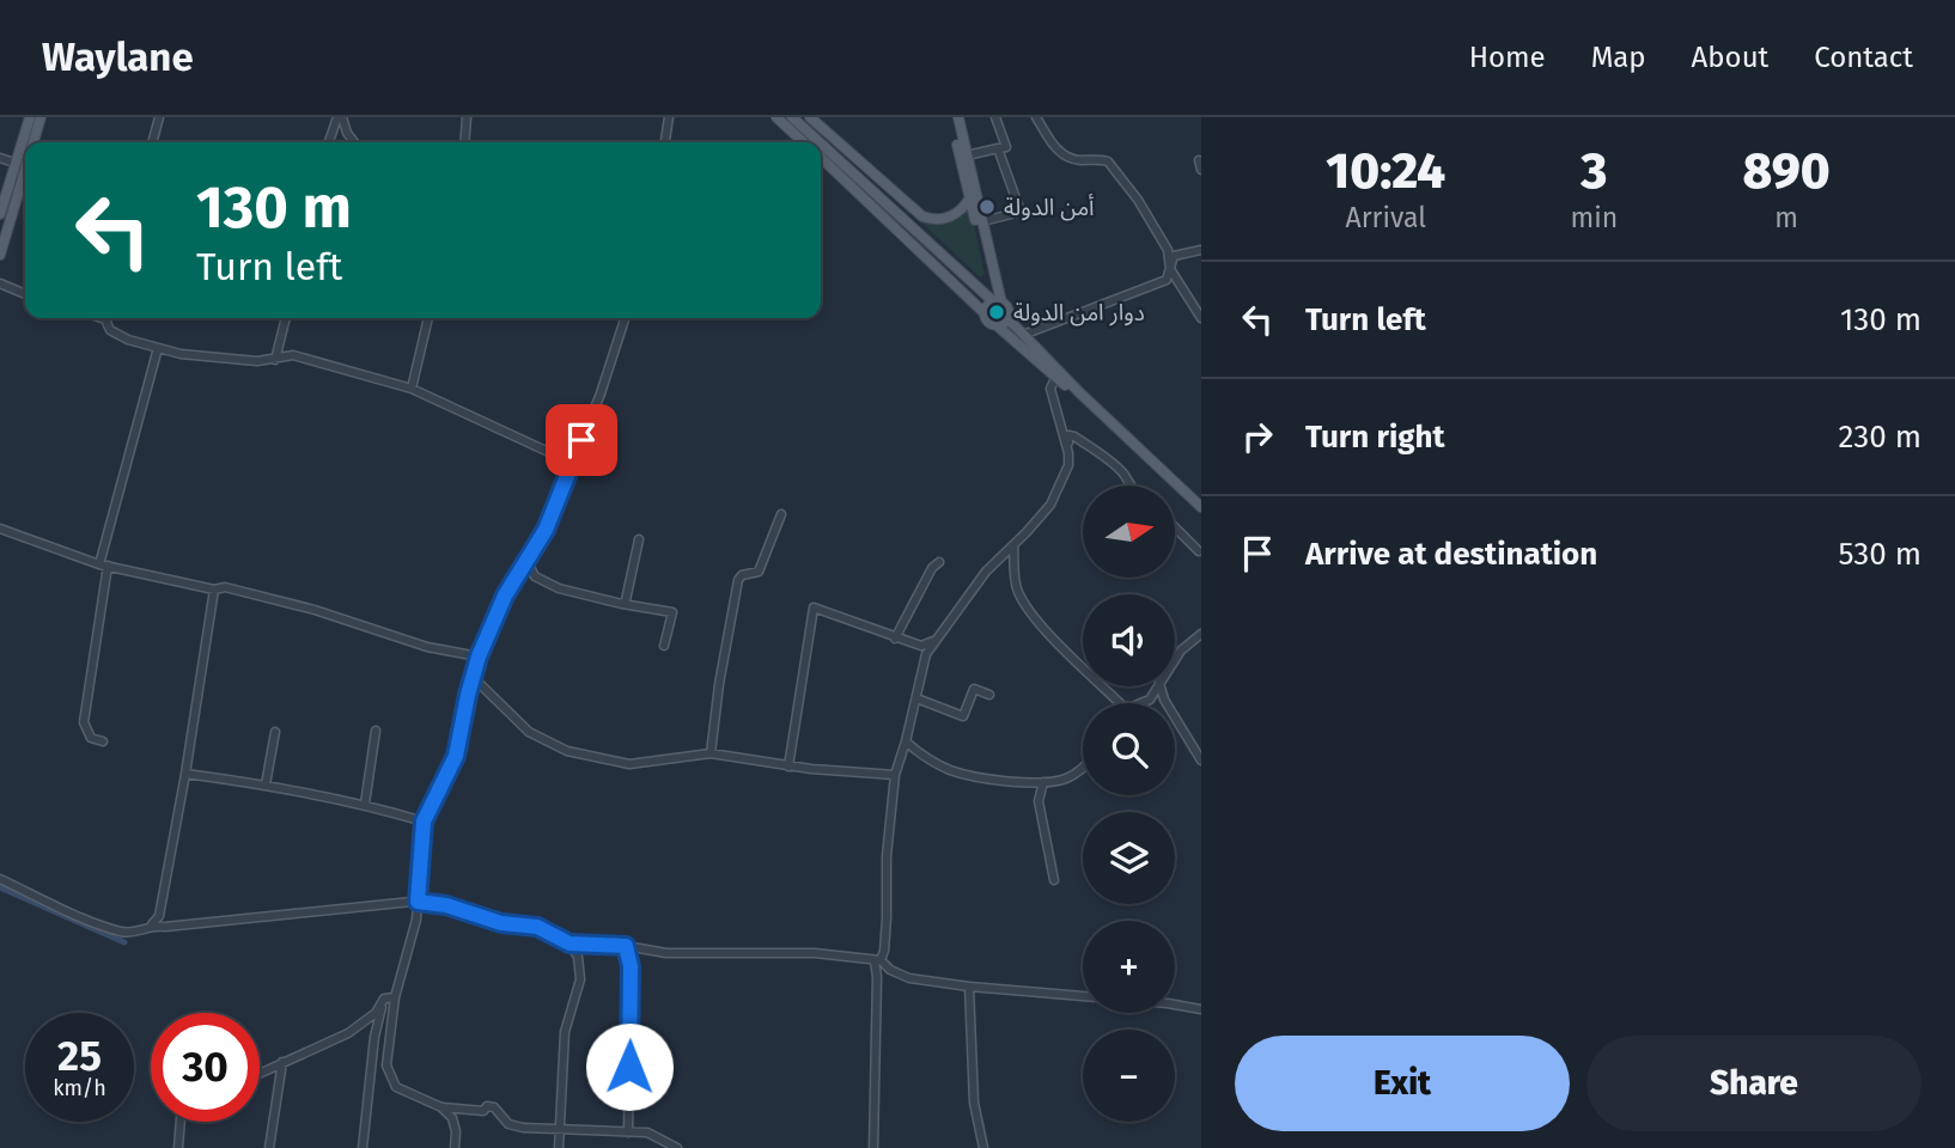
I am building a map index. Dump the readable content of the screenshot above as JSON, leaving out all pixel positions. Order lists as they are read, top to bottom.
{
  "places": ["أمن الدولة", "دوار امن الدولة"],
  "north": "right",
  "page": {
    "header": "Waylane",
    "nav": [
      "Home",
      "Map",
      "About",
      "Contact"
    ],
    "eta": [
      "10:24",
      "Arrival",
      "3",
      "min",
      "890",
      "m"
    ],
    "turn": ["130 m", "Turn left"],
    "list": [
      {
        "name": "Turn left",
        "value": "130 m"
      },
      {
        "name": "Turn right",
        "value": "230 m"
      },
      {
        "name": "Arrive at destination",
        "value": "530 m"
      }
    ],
    "map_buttons": ["+", "−"],
    "speed": "25 km/h",
    "limit": "30",
    "buttons": ["Exit", "Share"]
  }
}
